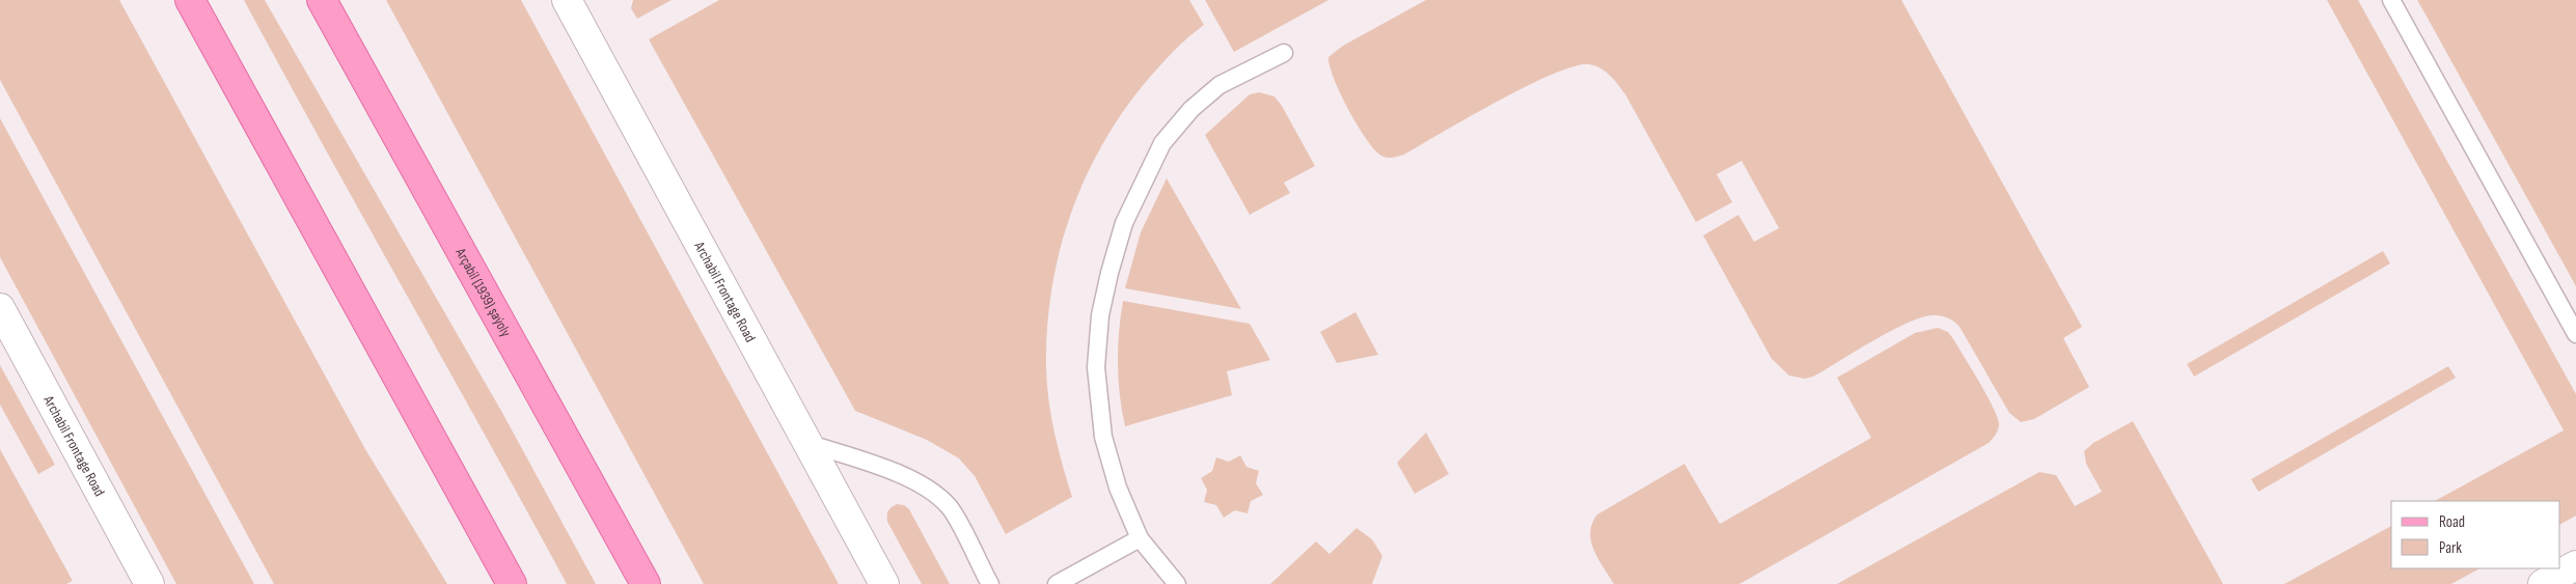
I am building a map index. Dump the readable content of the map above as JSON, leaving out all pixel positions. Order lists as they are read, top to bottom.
{
  "streets": {
    "main road": ["Arçabil (1939) şaýoly"],
    "street": ["Archabil Frontage Road"]
  },
  "legend": ["Road", "Park"]
}
